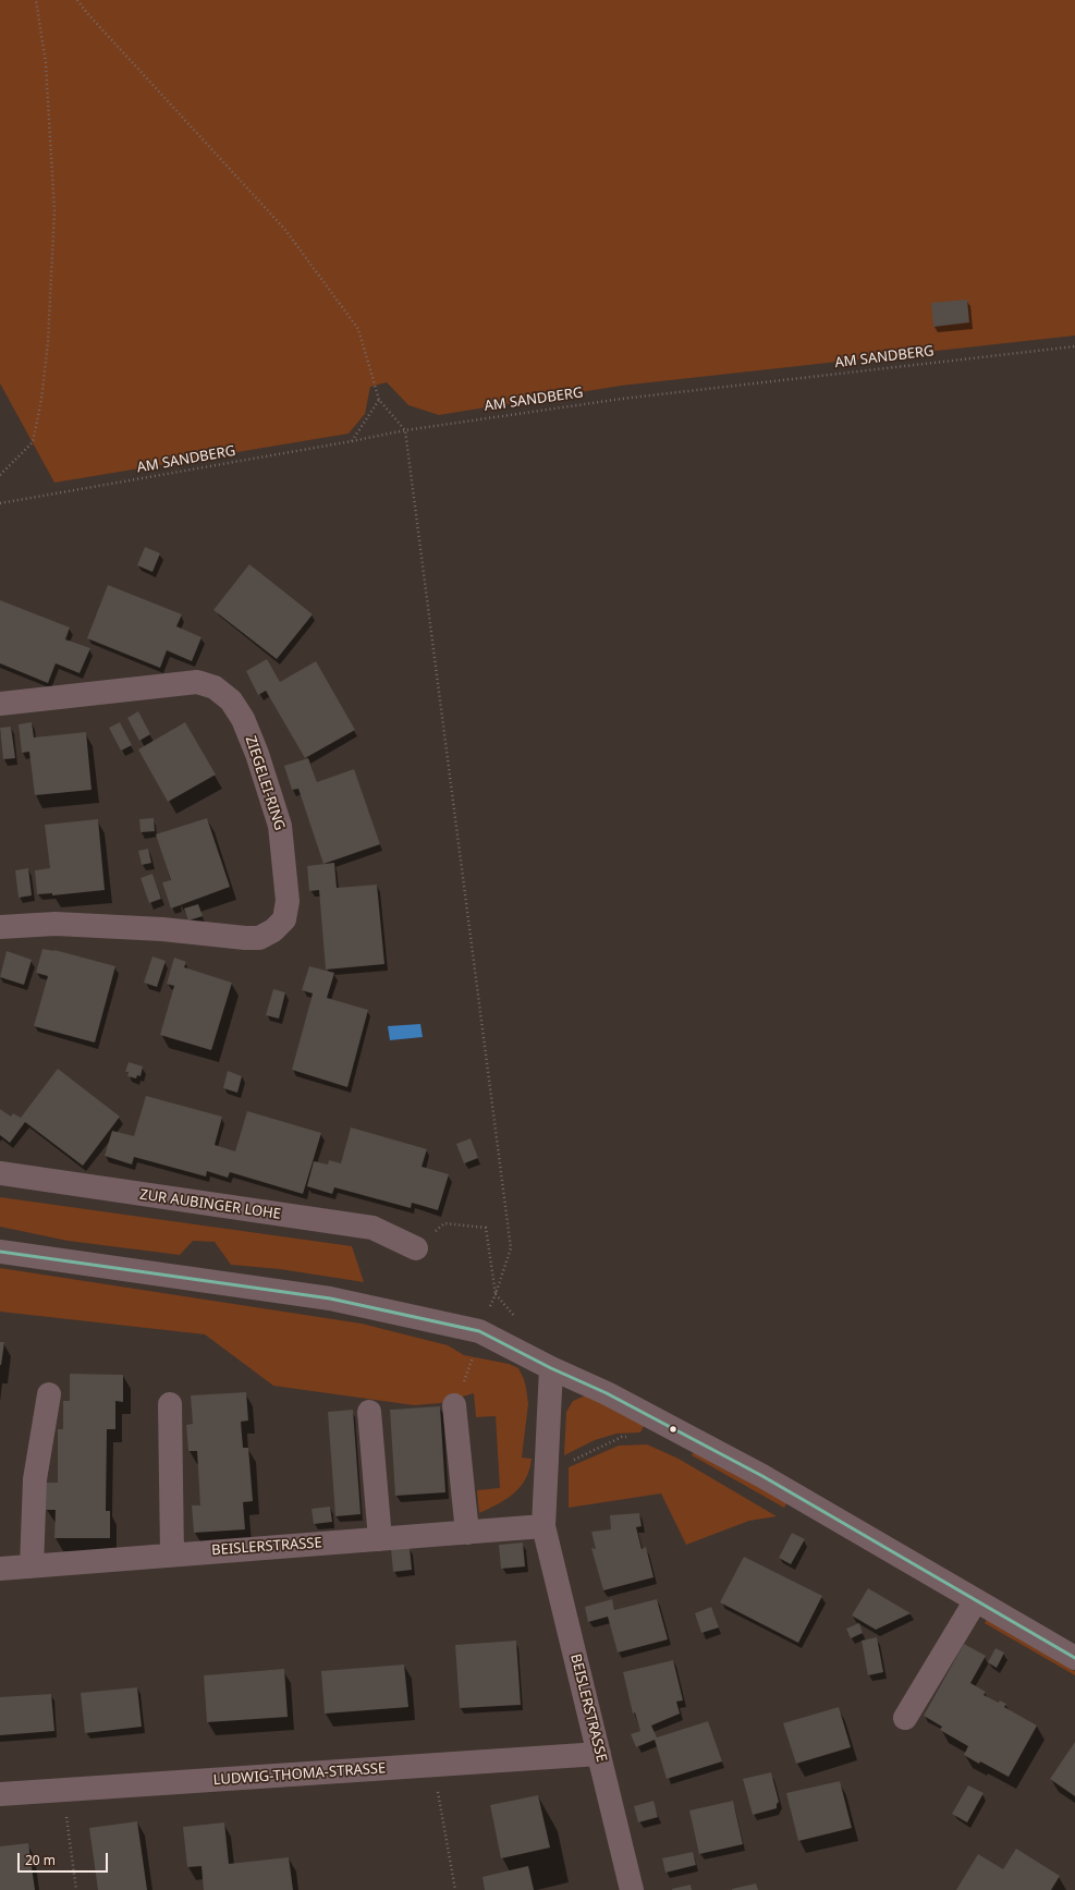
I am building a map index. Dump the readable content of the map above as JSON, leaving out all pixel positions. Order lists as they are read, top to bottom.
{
  "streets": {
    "street": [
      "ZIEGELEI-RING",
      "ZUR AUBINGER LOHE",
      "BEISLERSTRASSE",
      "LUDWIG-THOMA-STRASSE"
    ],
    "path": ["AM SANDBERG"]
  },
  "crossings": [
    ["BEISLERSTRASSE", "LUDWIG-THOMA-STRASSE"]
  ],
  "scale_bar": "20 m"
}
